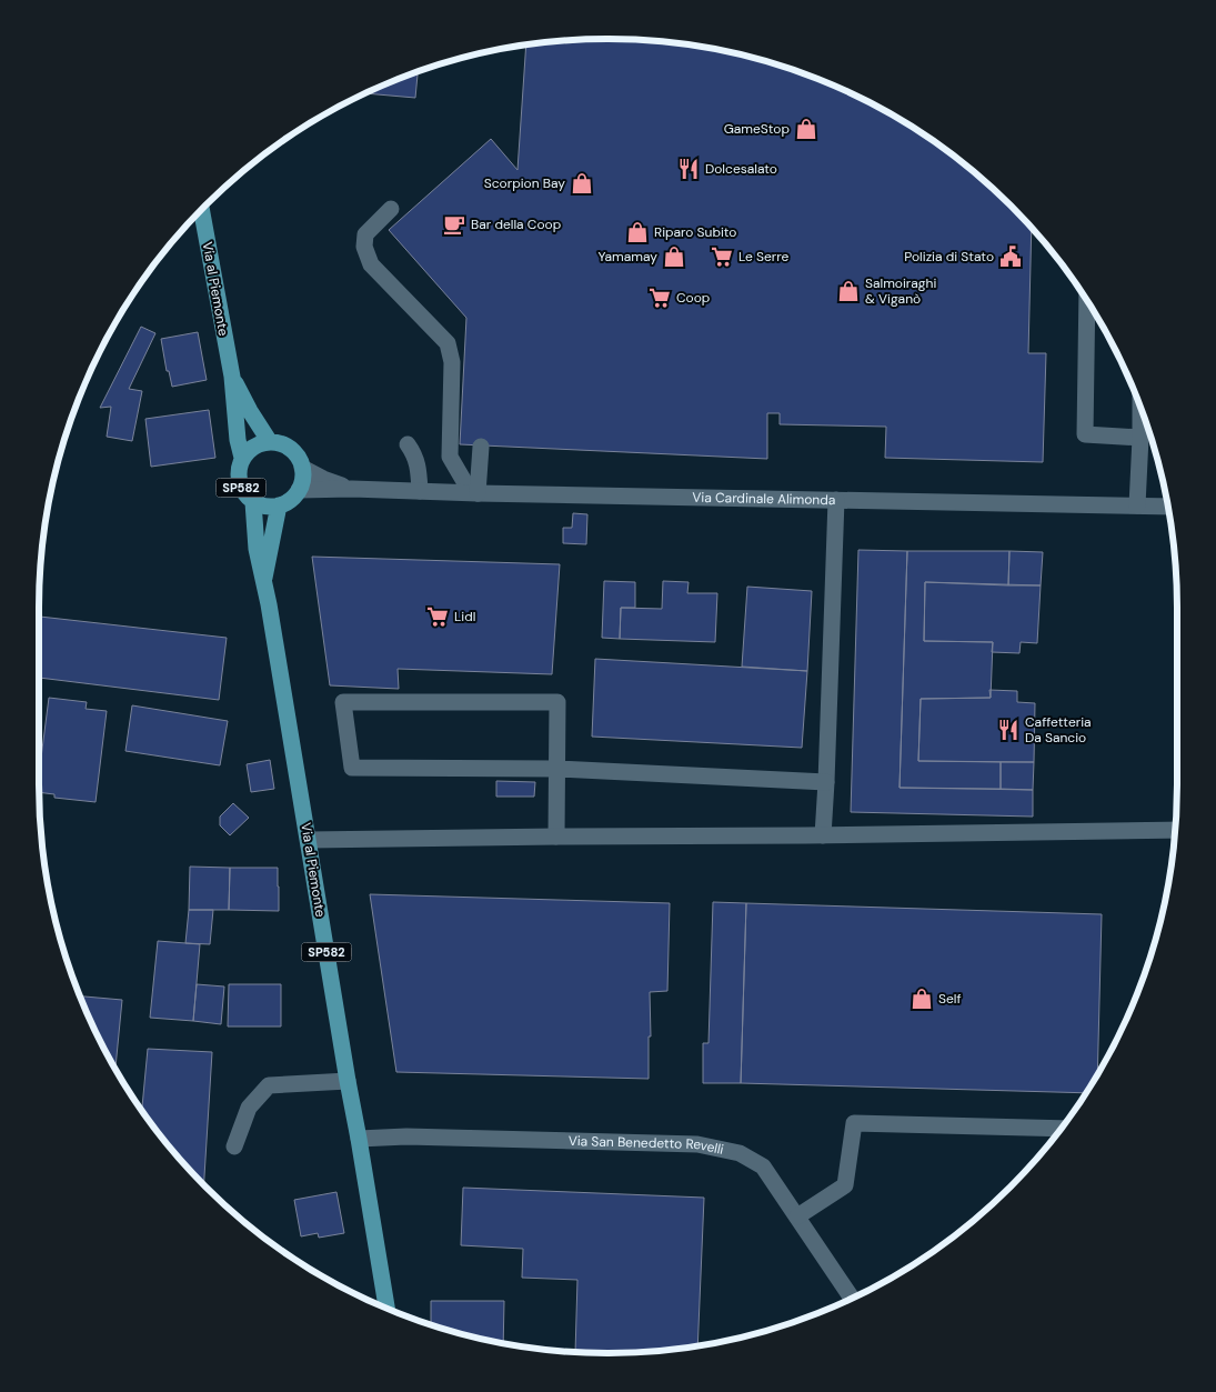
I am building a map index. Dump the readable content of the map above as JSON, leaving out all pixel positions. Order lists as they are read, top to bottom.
{
  "streets": {
    "main road": ["Via al Piemonte", "SP582"],
    "street": ["Via Cardinale Alimonda", "Via San Benedetto Revelli"]
  },
  "crossings": [
    ["Via al Piemonte", "SP582"],
    ["Via al Piemonte", "Via San Benedetto Revelli"]
  ],
  "places": {
    "shop": [
      "GameStop",
      "Scorpion Bay",
      "Riparo Subito",
      "Yamamay",
      "Salmoiraghi & Viganò",
      "Self"
    ],
    "restaurant": ["Dolcesalato", "Caffetteria Da Sancio"],
    "cafe": ["Bar della Coop"],
    "supermarket": ["Le Serre", "Coop", "Lidl"],
    "public building": ["Polizia di Stato"]
  }
}
